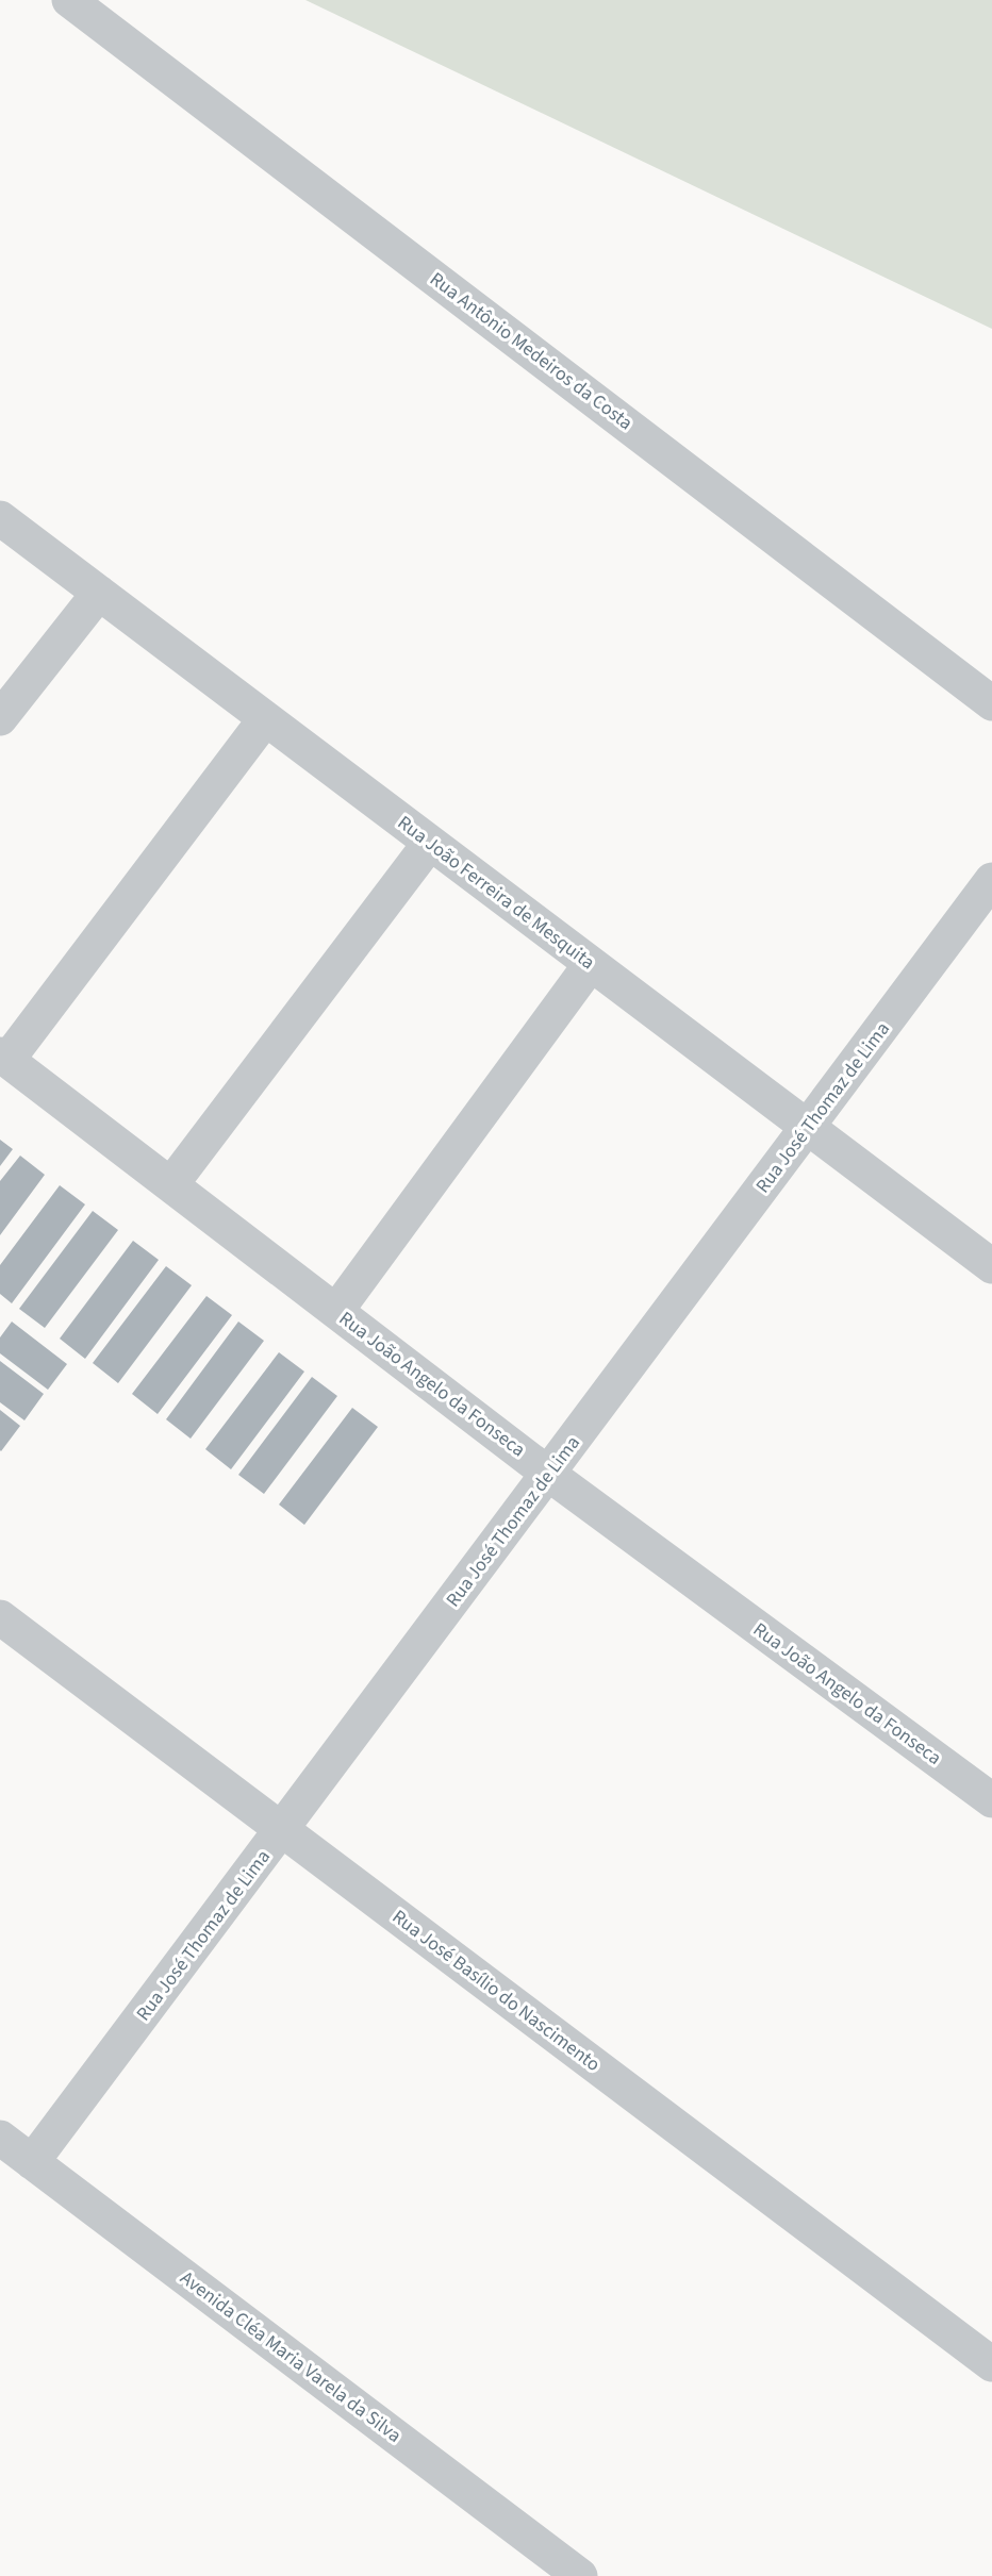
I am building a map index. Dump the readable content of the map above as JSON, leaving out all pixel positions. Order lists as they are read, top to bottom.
{
  "streets": {
    "street": [
      "Rua Antônio Medeiros da Costa",
      "Rua João Ferreira de Mesquita",
      "Rua José Thomaz de Lima",
      "Rua João Angelo da Fonseca",
      "Rua José Basílio do Nascimento",
      "Avenida Cléa Maria Varela da Silva"
    ]
  },
  "crossings": [
    ["Rua João Ferreira de Mesquita", "Rua José Thomaz de Lima"],
    ["Rua José Thomaz de Lima", "Rua João Angelo da Fonseca"],
    ["Rua José Thomaz de Lima", "Rua José Basílio do Nascimento"],
    ["Rua José Thomaz de Lima", "Avenida Cléa Maria Varela da Silva"]
  ]
}
